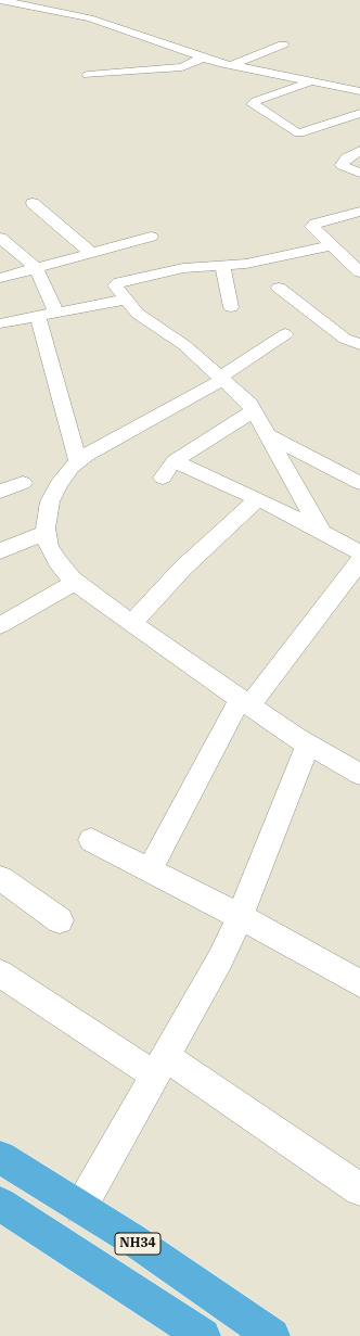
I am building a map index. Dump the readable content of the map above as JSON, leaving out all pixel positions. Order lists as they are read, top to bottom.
{
  "streets": {
    "highway": ["NH34"]
  }
}
